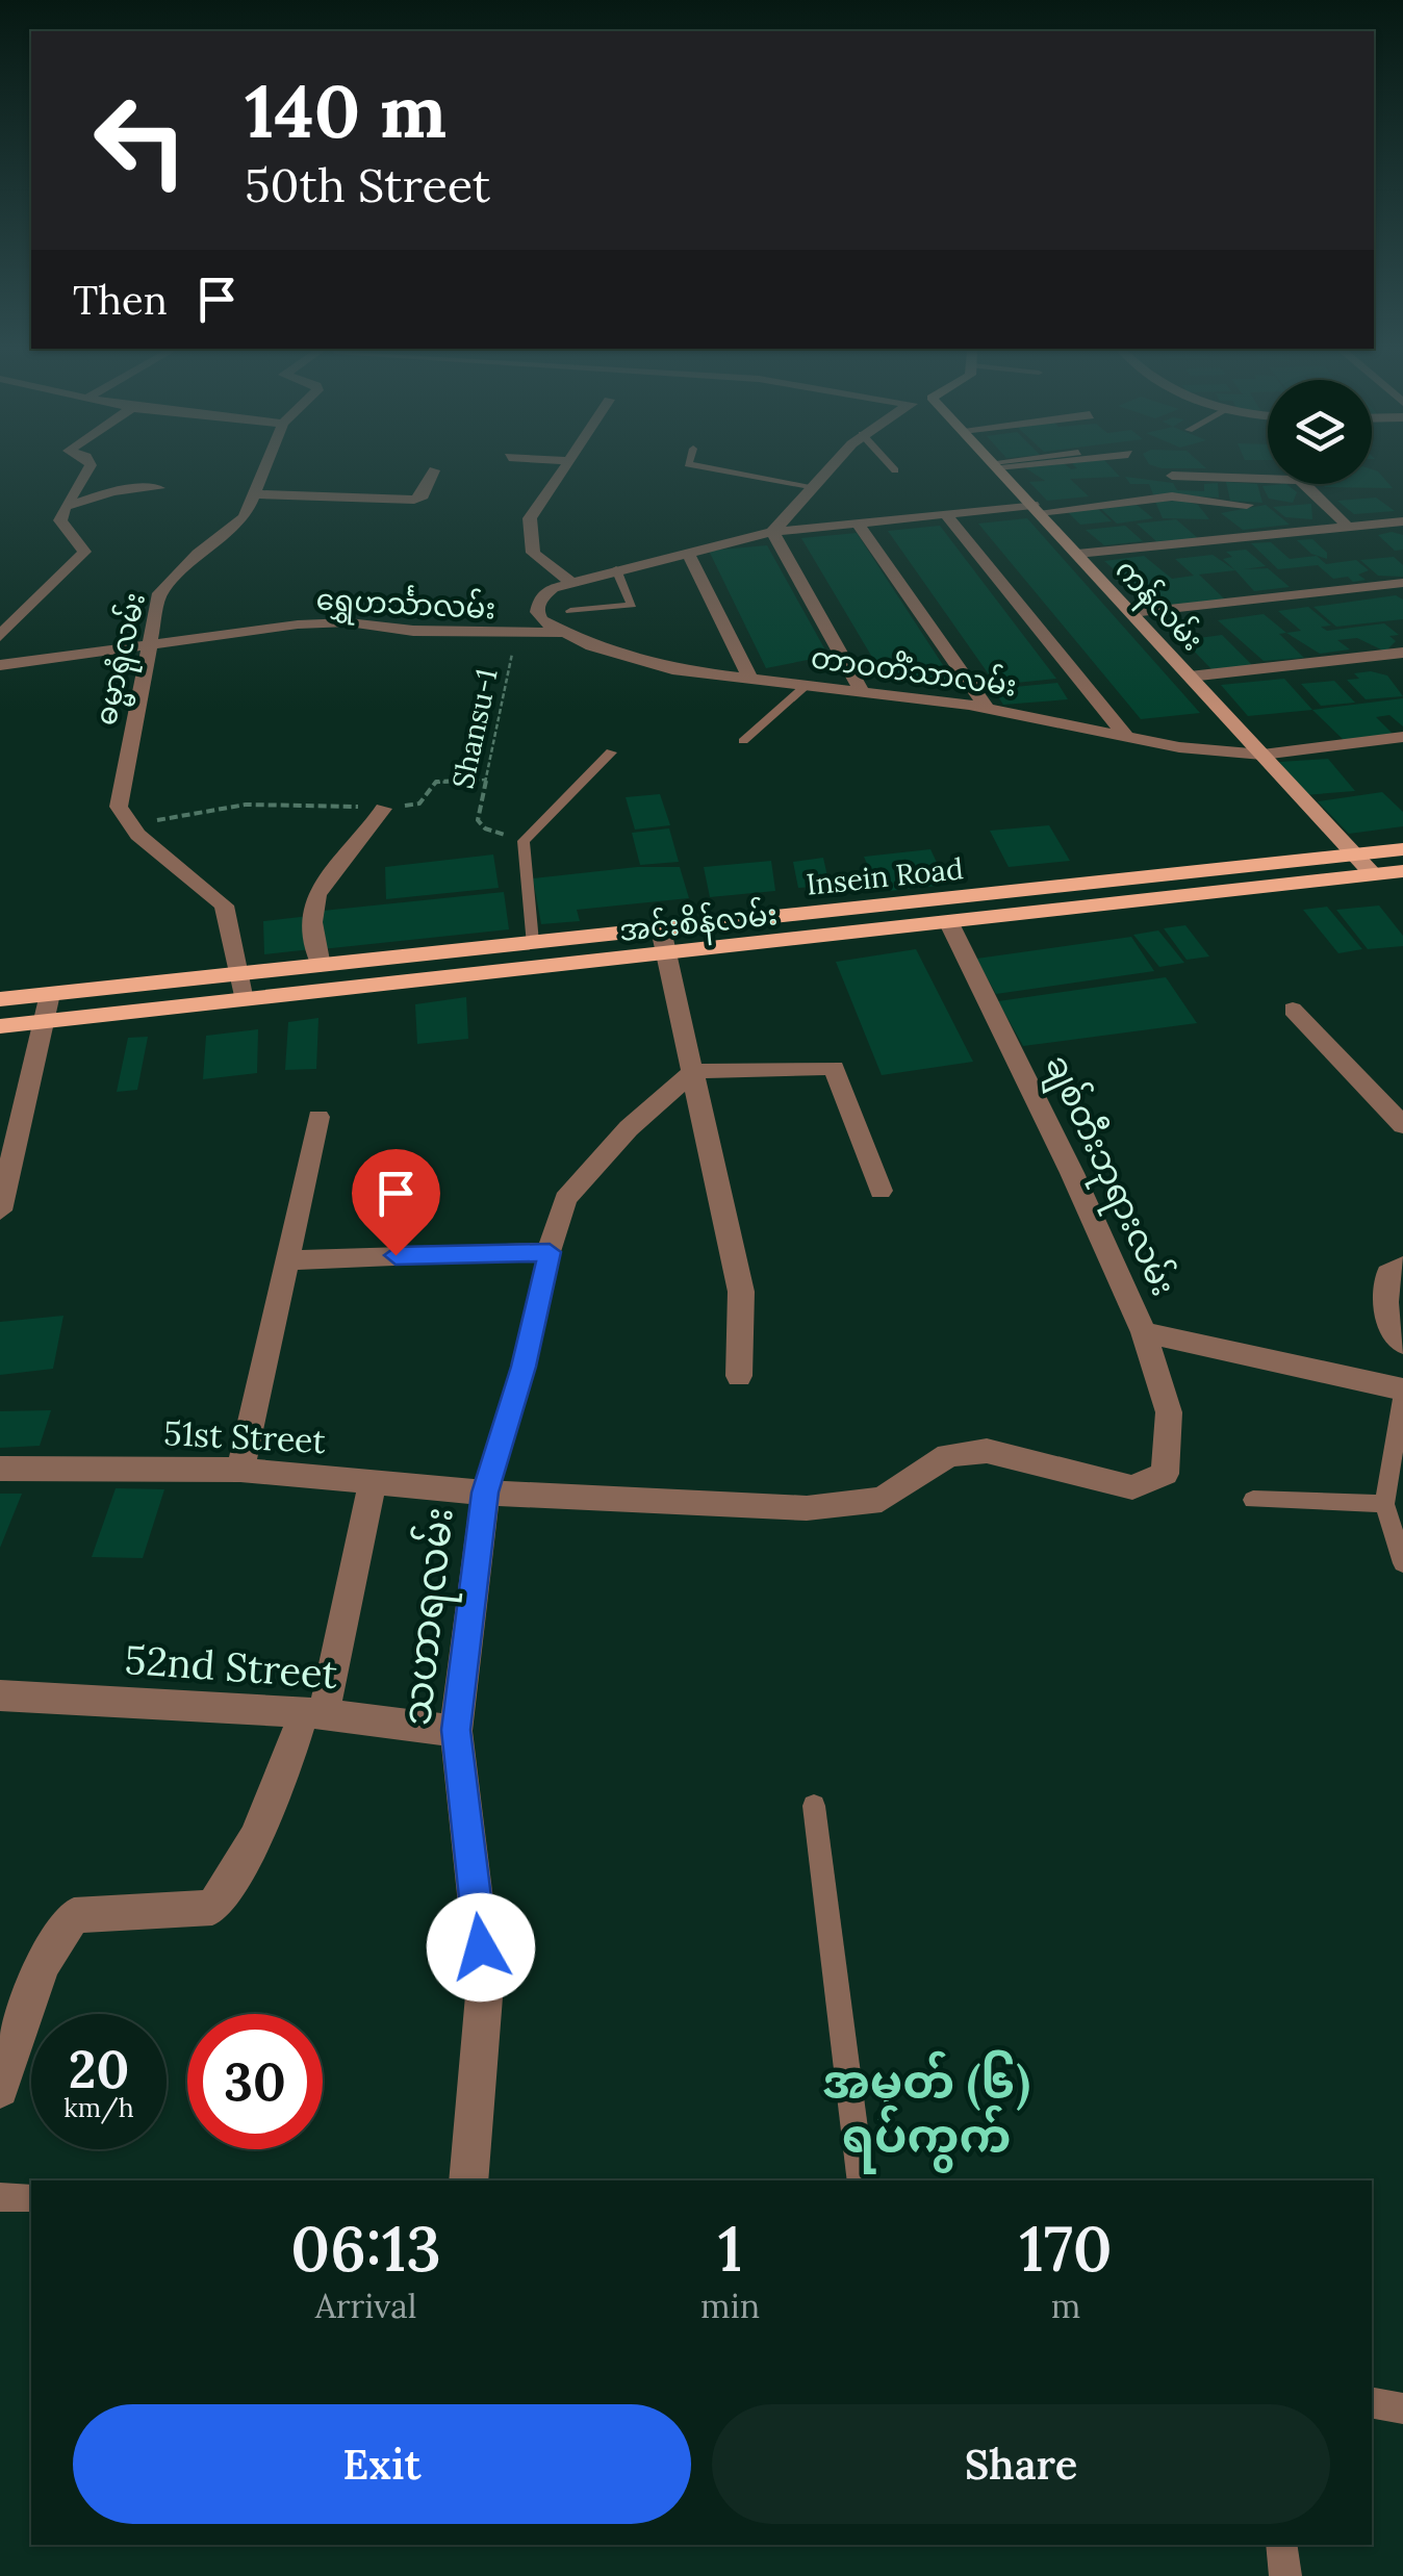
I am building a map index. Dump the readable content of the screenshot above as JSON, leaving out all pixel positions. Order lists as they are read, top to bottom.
{
  "streets": {
    "main road": ["ကန်လမ်း", "Insein Road", "အင်းစိန်လမ်း"],
    "street": [
      "ရွှေဟင်္သာလမ်း",
      "ဓမ္မာရုံလမ်း",
      "တာဝတိံသာလမ်း",
      "ချစ်တီးဘုရားလမ်း",
      "51st Street",
      "သဟာရလမ်း",
      "52nd Street"
    ],
    "path": ["Shansu-1"]
  },
  "crossings": [
    ["ရွှေဟင်္သာလမ်း", "ဓမ္မာရုံလမ်း"],
    ["ရွှေဟင်္သာလမ်း", "တာဝတိံသာလမ်း"],
    ["ရွှေဟင်္သာလမ်း", "Shansu-1"],
    ["ကန်လမ်း", "တာဝတိံသာလမ်း"],
    ["ကန်လမ်း", "Insein Road"],
    ["ကန်လမ်း", "အင်းစိန်လမ်း"],
    ["အင်းစိန်လမ်း", "ချစ်တီးဘုရားလမ်း"],
    ["ချစ်တီးဘုရားလမ်း", "51st Street"],
    ["51st Street", "သဟာရလမ်း"],
    ["သဟာရလမ်း", "52nd Street"]
  ],
  "districts": ["အမှတ် (၆) ရပ်ကွက်"],
  "page": {
    "turn": ["140 m", "50th Street"],
    "then": "Then",
    "speed": "20 km/h",
    "limit": "30",
    "eta": [
      "06:13",
      "Arrival",
      "1",
      "min",
      "170",
      "m"
    ],
    "buttons": ["Exit", "Share"]
  }
}
